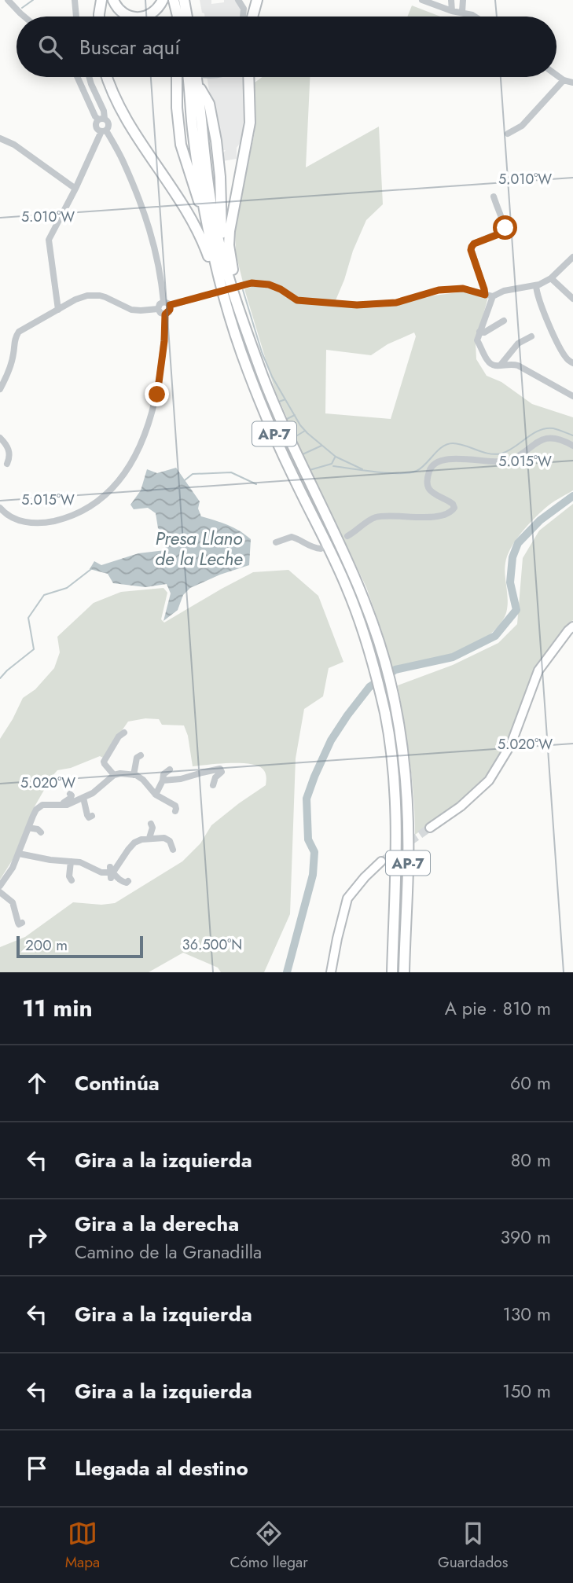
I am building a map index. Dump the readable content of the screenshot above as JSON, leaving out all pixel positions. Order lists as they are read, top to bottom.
{
  "streets": {
    "highway": ["AP-7"]
  },
  "water": ["Presa Llano de la Leche"],
  "scale_bar": "200 m",
  "page": {
    "search": "Buscar aquí",
    "scale": "200 m",
    "heading": ["11 min", "A pie · 810 m"],
    "list": [
      ["Continúa", "60 m"],
      ["Gira a la izquierda", "80 m"],
      ["Gira a la derecha", "Camino de la Granadilla", "390 m"],
      ["Gira a la izquierda", "130 m"],
      ["Gira a la izquierda", "150 m"],
      "Llegada al destino"
    ],
    "nav": ["Mapa", "Cómo llegar", "Guardados"]
  },
  "coordinates": [
    "5.010°W",
    "5.015°W",
    "5.020°W",
    "36.500°N"
  ]
}
